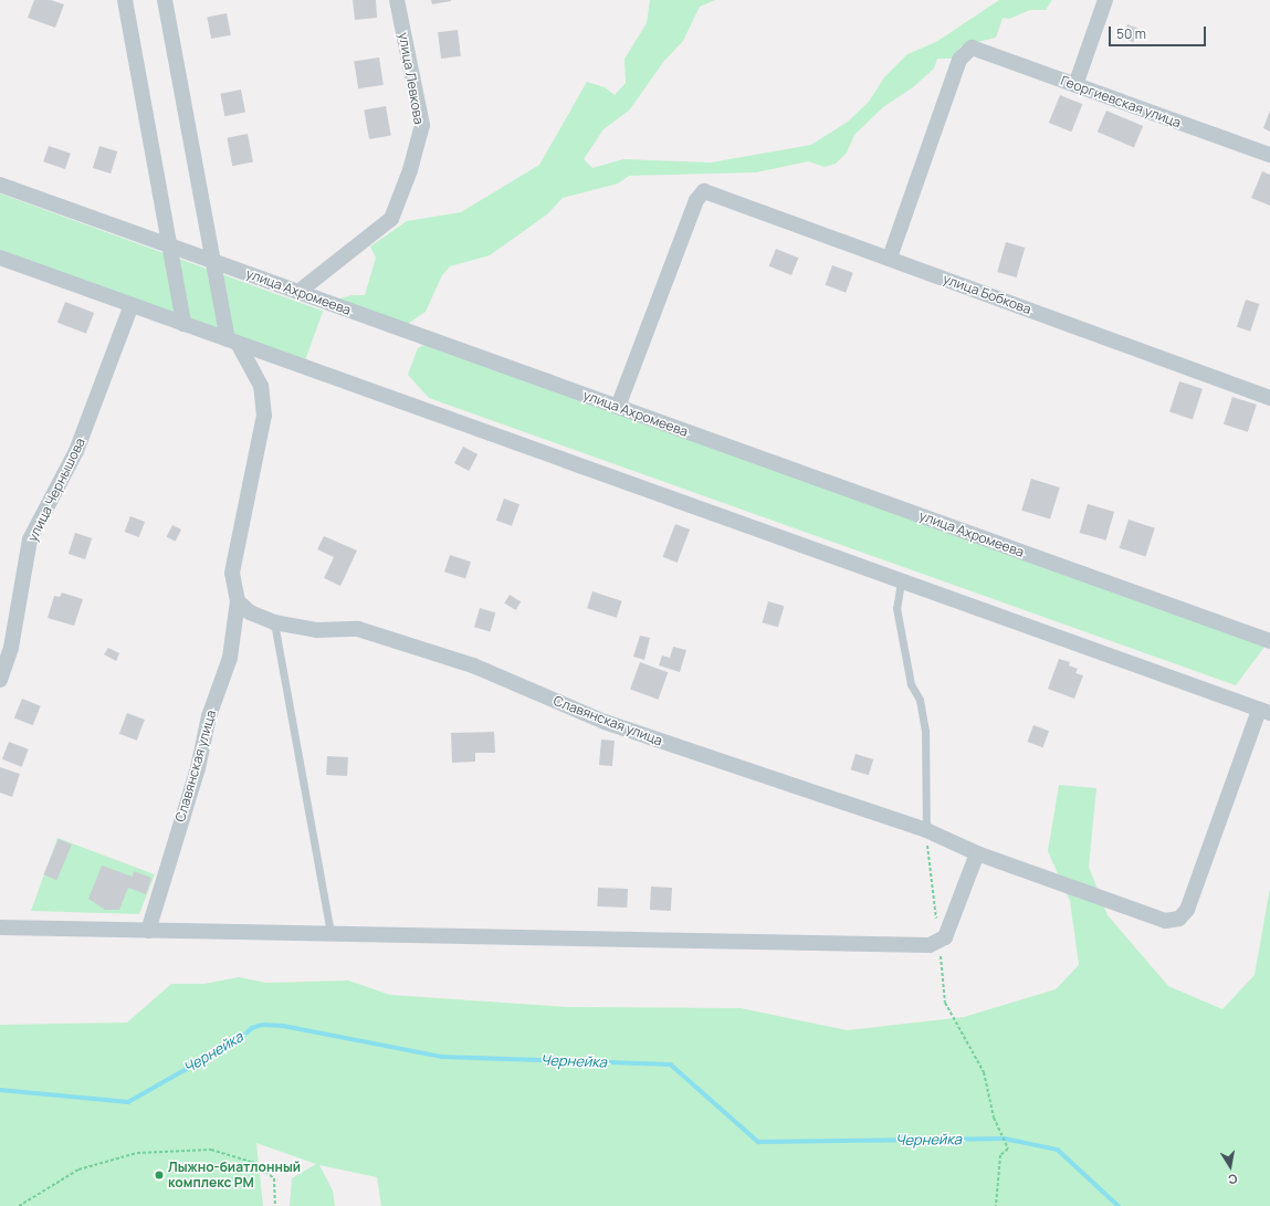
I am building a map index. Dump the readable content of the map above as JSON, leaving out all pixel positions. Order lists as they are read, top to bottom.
{
  "streets": {
    "street": [
      "улица Левкова",
      "Георгиевская улица",
      "улица Ахромеева",
      "улица Бобкова",
      "улица Чернышова",
      "Славянская улица"
    ]
  },
  "crossings": [
    ["улица Левкова", "улица Ахромеева"],
    ["Георгиевская улица", "улица Бобкова"],
    ["улица Ахромеева", "улица Бобкова"],
    ["улица Ахромеева", "Славянская улица"]
  ],
  "water": ["Чернейка"],
  "places": ["Лыжно-биатлонный комплекс РМ"],
  "scale_bar": "50 m",
  "north": "bottom"
}
